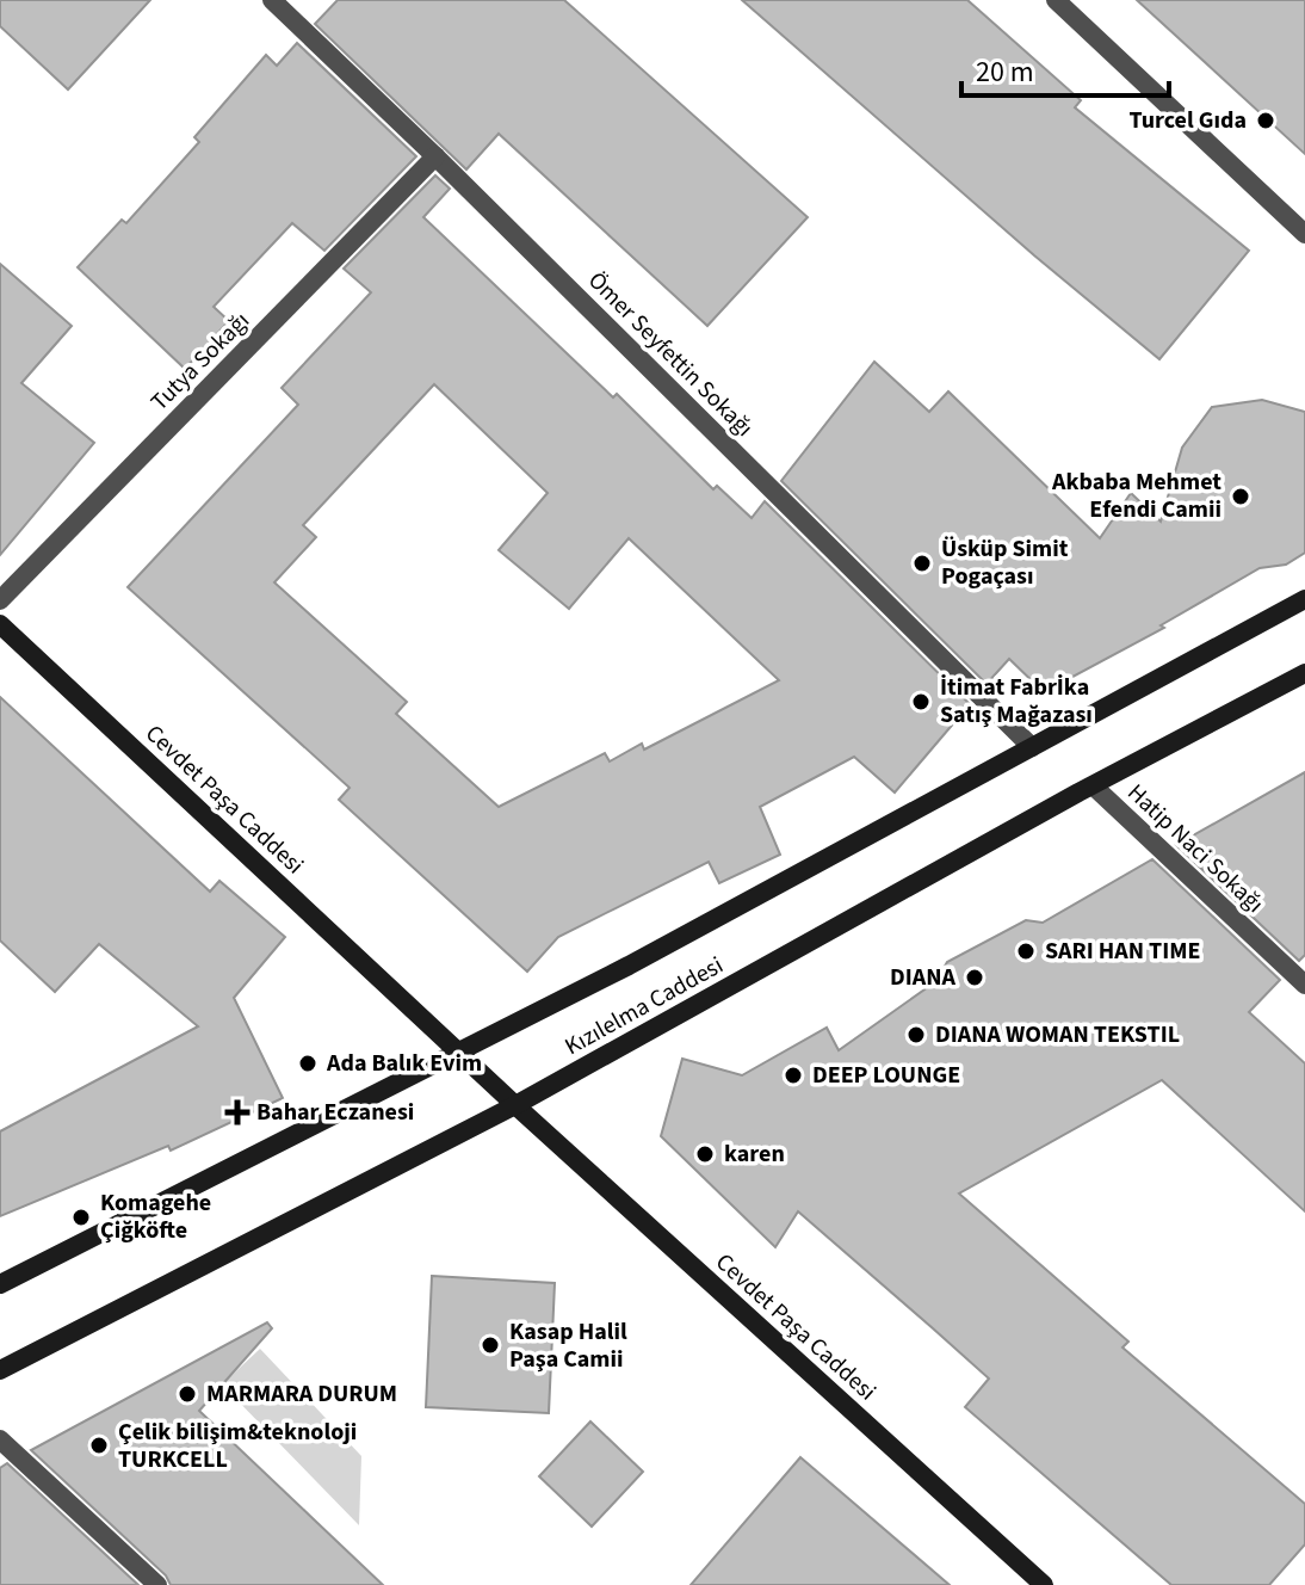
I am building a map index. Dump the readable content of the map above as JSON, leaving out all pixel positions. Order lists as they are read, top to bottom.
{
  "streets": {
    "main road": ["Cevdet Paşa Caddesi", "Kızılelma Caddesi"],
    "street": ["Ömer Seyfettin Sokağı", "Tutya Sokağı", "Hatip Naci Sokağı"]
  },
  "crossings": [
    ["Ömer Seyfettin Sokağı", "Tutya Sokağı"],
    ["Ömer Seyfettin Sokağı", "Kızılelma Caddesi"],
    ["Cevdet Paşa Caddesi", "Kızılelma Caddesi"],
    ["Hatip Naci Sokağı", "Kızılelma Caddesi"]
  ],
  "places": {
    "other": [
      "Turcel Gıda",
      "Akbaba Mehmet Efendi Camii",
      "Üsküp Simit Pogaçası",
      "İtimat Fabrİka Satış Mağazası",
      "SARI HAN TIME",
      "DIANA",
      "DIANA WOMAN TEKSTIL",
      "Ada Balık Evim",
      "DEEP LOUNGE",
      "karen",
      "Komagehe Çiğköfte",
      "Kasap Halil Paşa Camii",
      "MARMARA DURUM",
      "Çelik bilişim&teknoloji TURKCELL"
    ],
    "health": ["Bahar Eczanesi"]
  },
  "scale_bar": "20 m"
}
